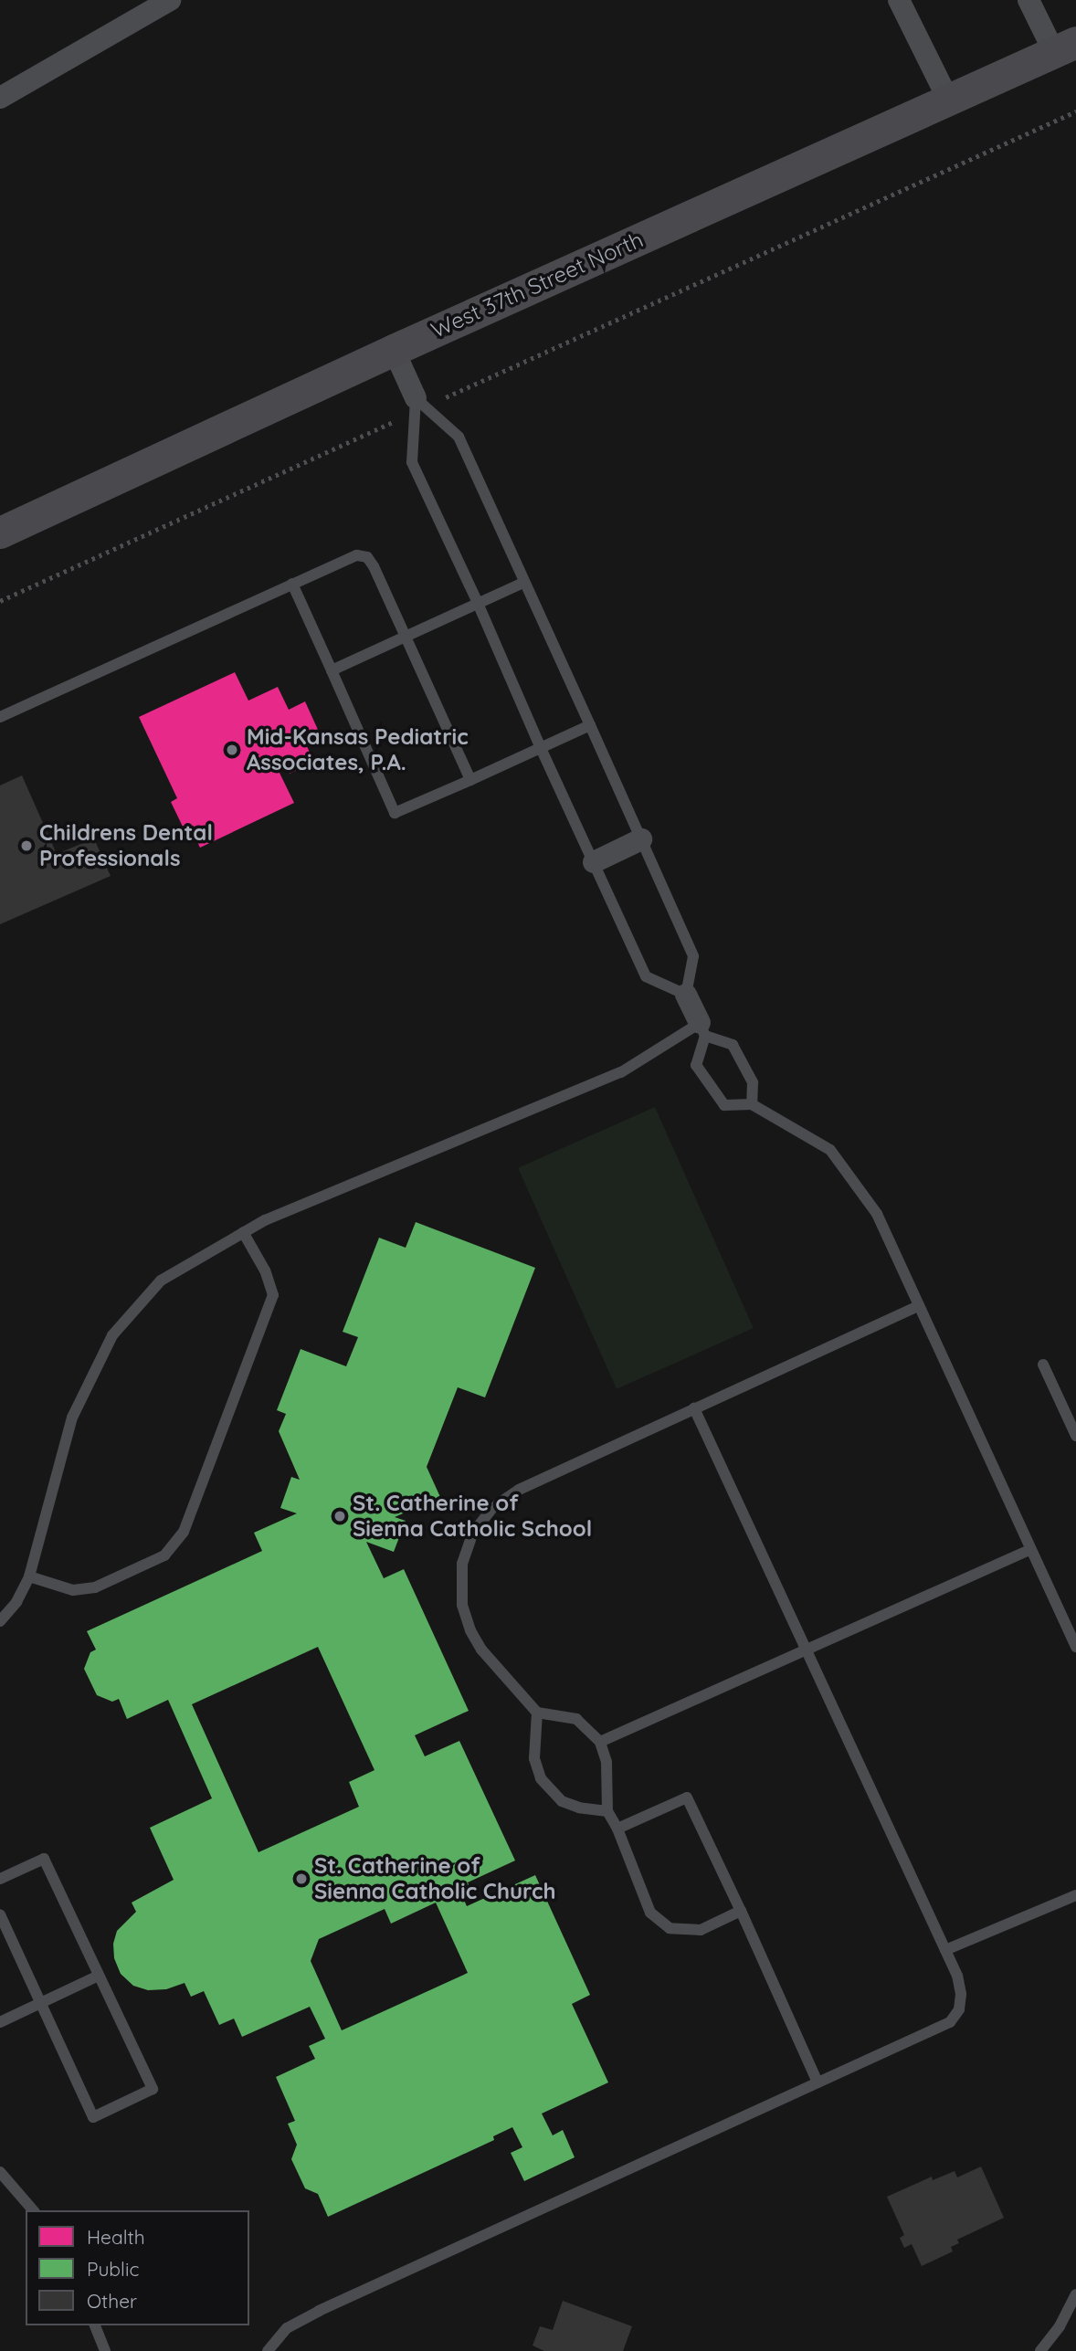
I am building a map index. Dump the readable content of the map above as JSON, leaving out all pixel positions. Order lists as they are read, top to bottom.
{
  "streets": {
    "street": ["West 37th Street North"]
  },
  "places": [
    "Mid-Kansas Pediatric Associates, P.A.",
    "Childrens Dental Professionals",
    "St. Catherine of Sienna Catholic School",
    "St. Catherine of Sienna Catholic Church"
  ],
  "legend": ["Health", "Public", "Other"]
}
